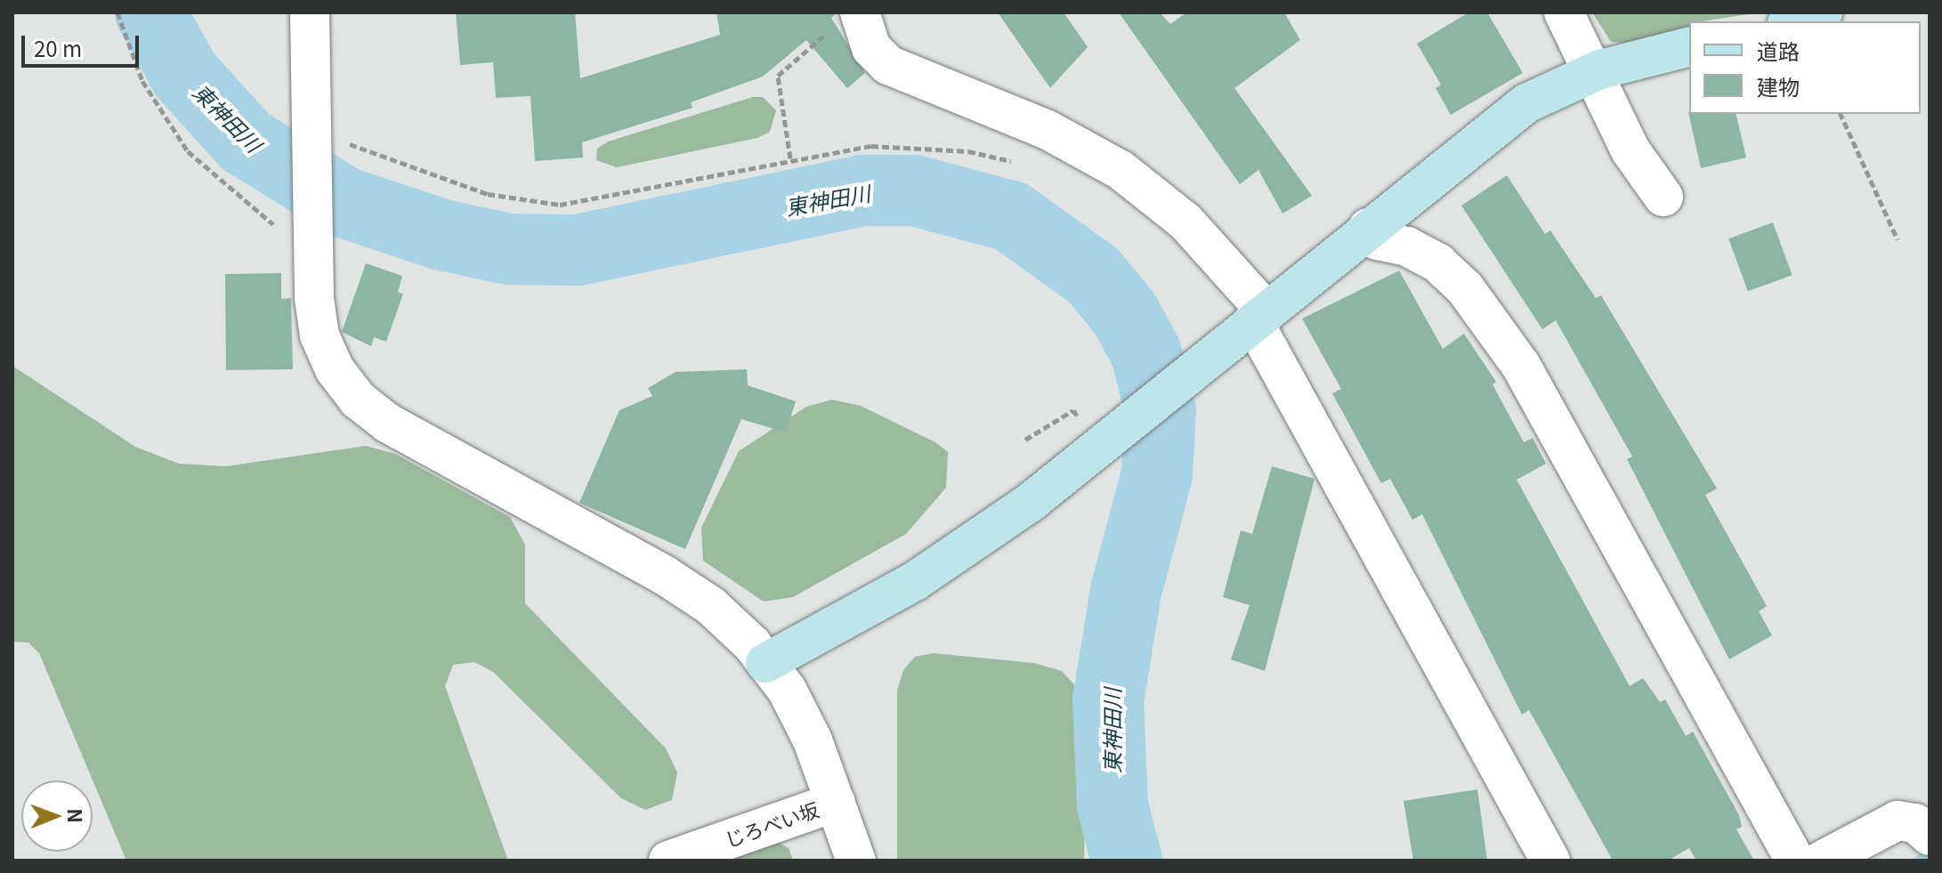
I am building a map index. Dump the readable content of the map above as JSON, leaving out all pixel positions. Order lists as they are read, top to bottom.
{
  "streets": {
    "street": ["じろべい坂"]
  },
  "water": ["東神田川"],
  "legend": ["道路", "建物"],
  "scale_bar": "20 m",
  "north": "right"
}
